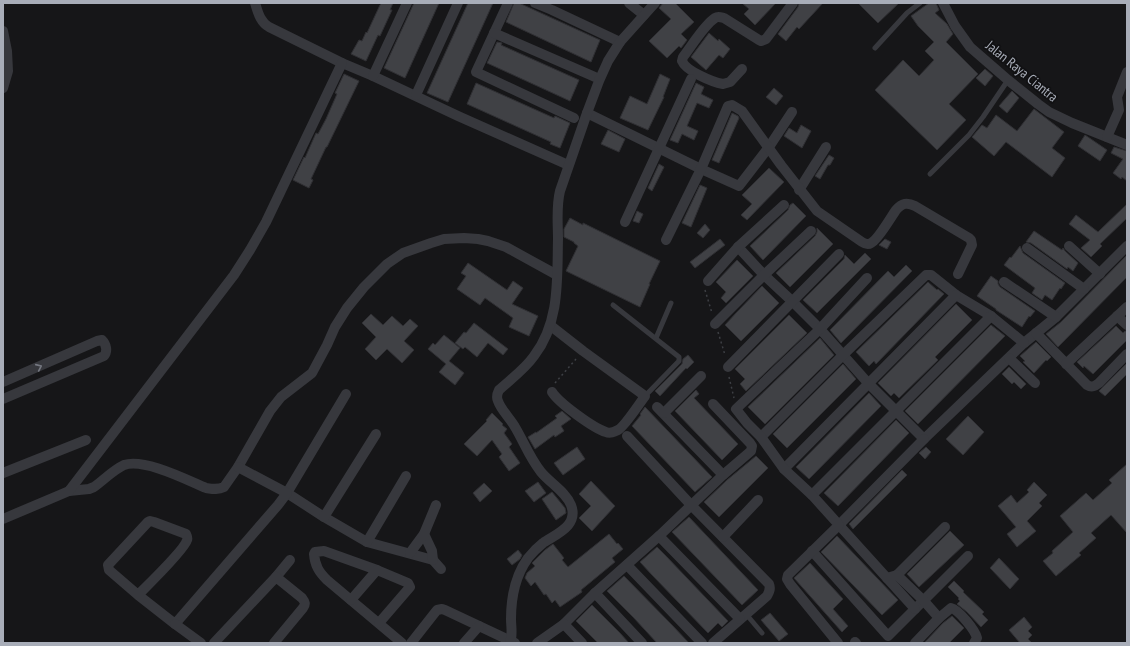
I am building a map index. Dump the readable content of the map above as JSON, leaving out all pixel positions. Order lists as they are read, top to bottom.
{
  "streets": {
    "street": ["Jalan Raya Ciantra"]
  }
}
